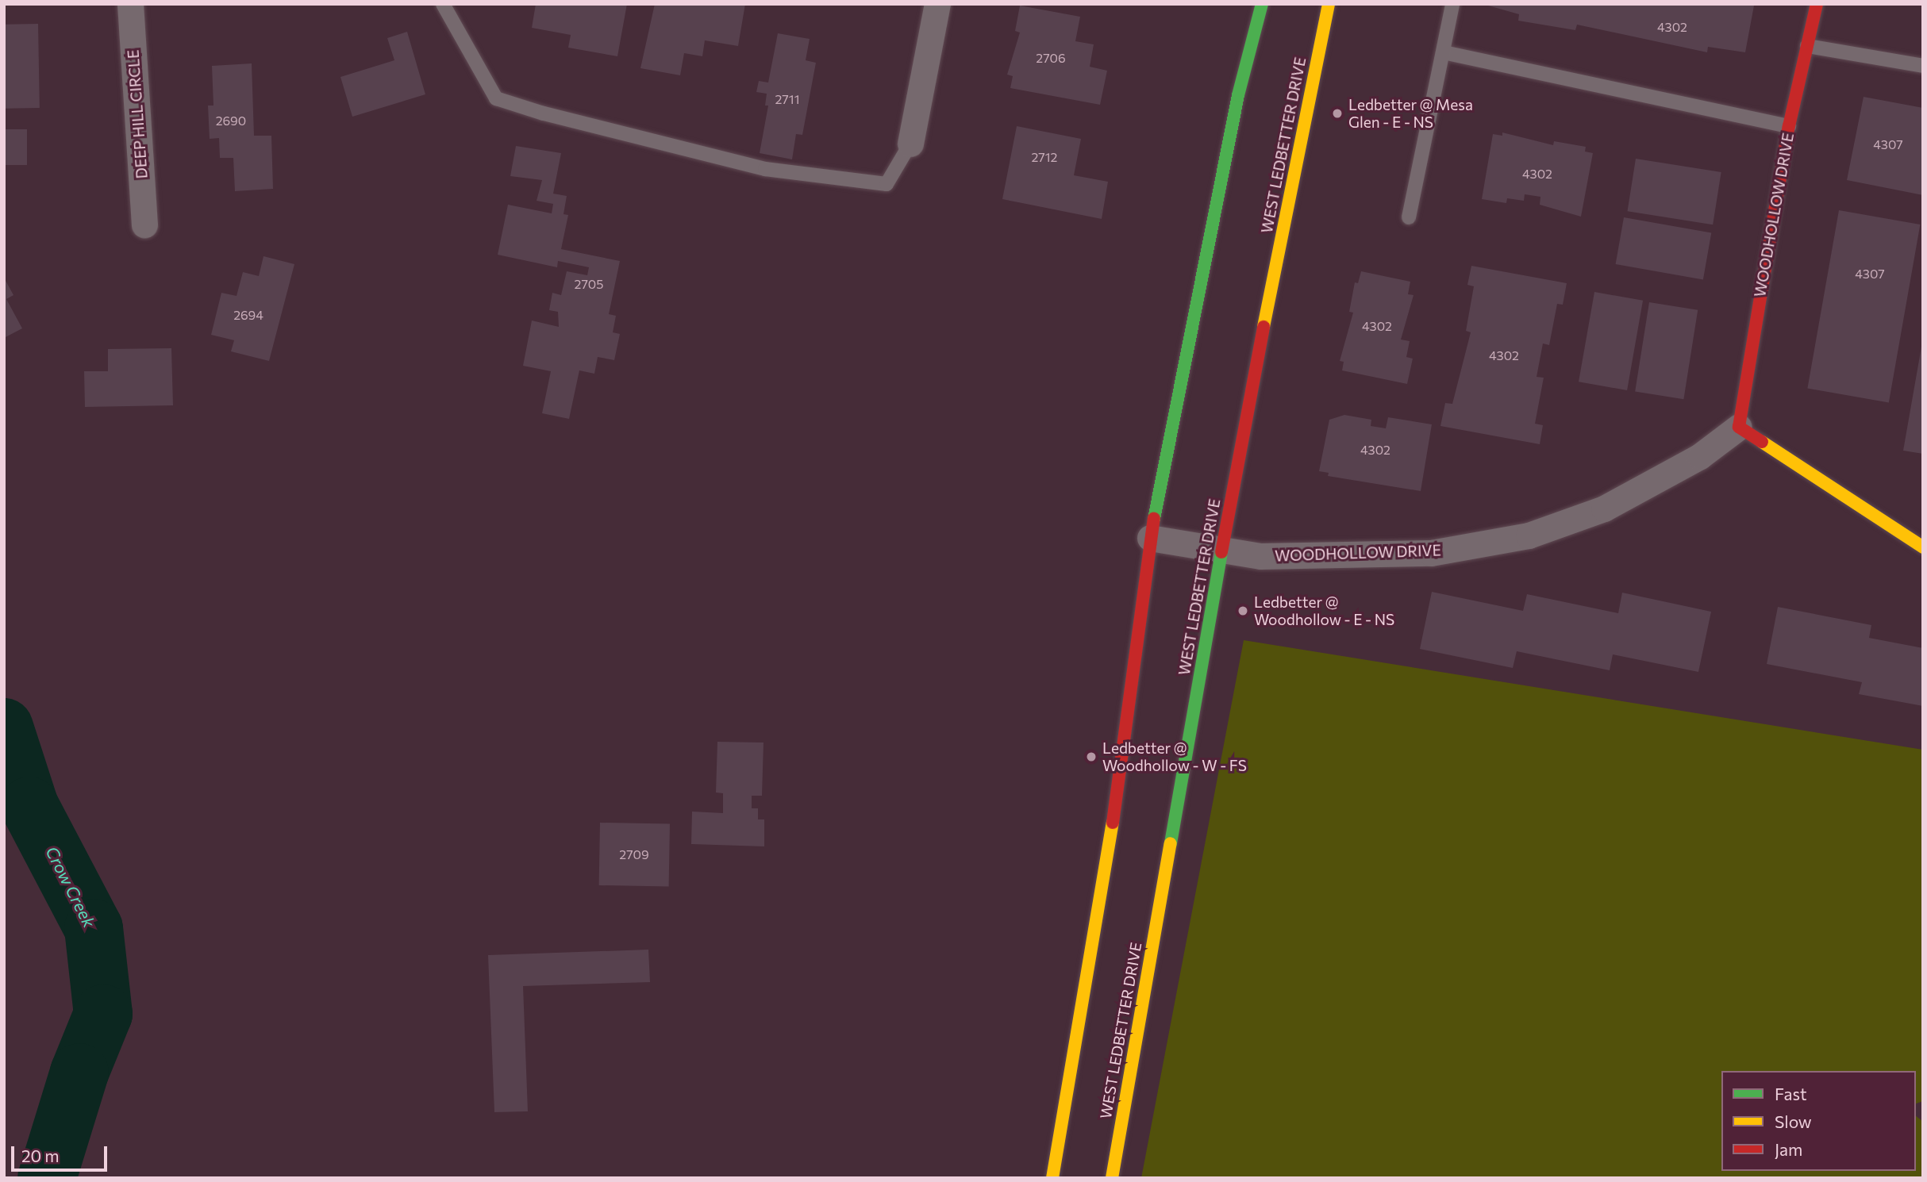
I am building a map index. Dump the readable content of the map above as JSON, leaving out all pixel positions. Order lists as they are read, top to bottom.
{
  "streets": {
    "main road": ["WEST LEDBETTER DRIVE", "WOODHOLLOW DRIVE"],
    "street": ["DEEP HILL CIRCLE"]
  },
  "crossings": [
    ["WEST LEDBETTER DRIVE", "WOODHOLLOW DRIVE"]
  ],
  "water": ["Crow Creek"],
  "places": ["Ledbetter @ Mesa Glen - E - NS", "Ledbetter @ Woodhollow - E - NS", "Ledbetter @ Woodhollow - W - FS"],
  "house_numbers": [
    "4302",
    "2706",
    "2711",
    "2690",
    "4307",
    "2712",
    "4302",
    "4307",
    "2705",
    "2694",
    "4302",
    "4302",
    "4302",
    "2709"
  ],
  "legend": ["Fast", "Slow", "Jam"],
  "scale_bar": "20 m"
}
